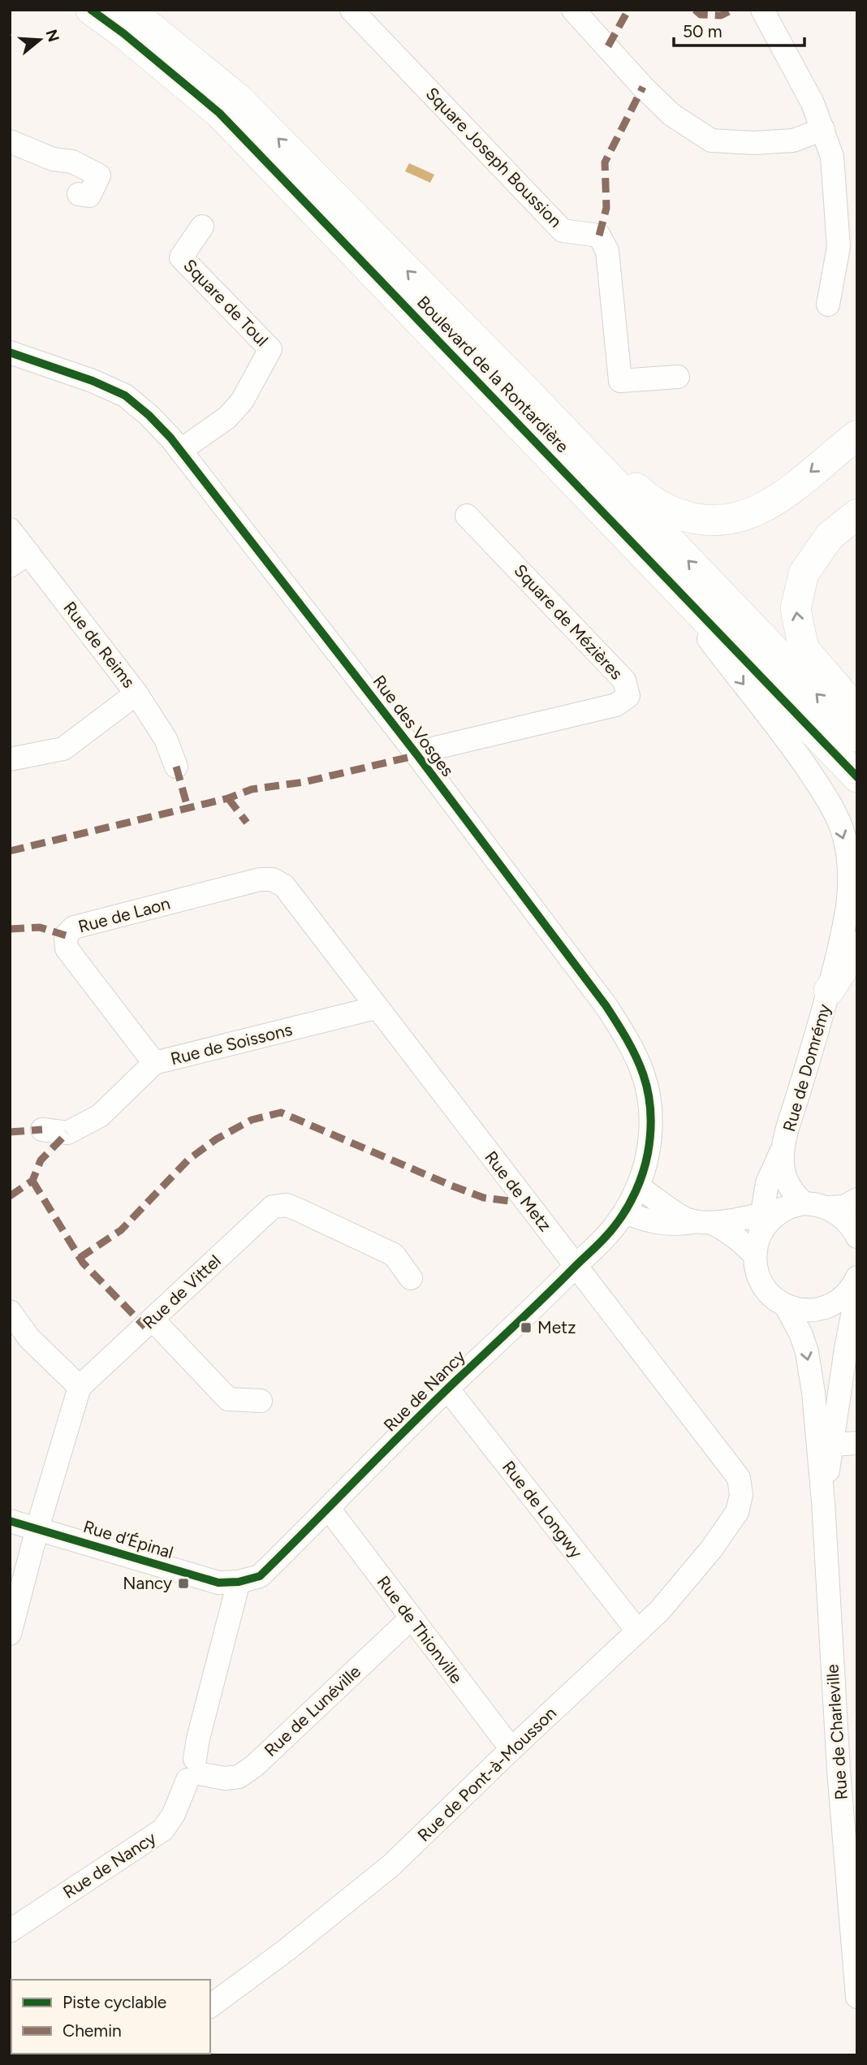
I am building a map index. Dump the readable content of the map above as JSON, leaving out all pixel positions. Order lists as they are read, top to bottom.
{
  "streets": {
    "main road": ["Boulevard de la Rontardière"],
    "street": [
      "Square Joseph Boussion",
      "Square de Toul",
      "Square de Mézières",
      "Rue de Reims",
      "Rue des Vosges",
      "Rue de Laon",
      "Rue de Soissons",
      "Rue de Domrémy",
      "Rue de Metz",
      "Rue de Vittel",
      "Rue de Nancy",
      "Rue de Longwy",
      "Rue d’Épinal",
      "Rue de Thionville",
      "Rue de Lunéville",
      "Rue de Charleville",
      "Rue de Pont-à-Mousson"
    ]
  },
  "crossings": [
    ["Square de Toul", "Rue des Vosges"],
    ["Boulevard de la Rontardière", "Rue de Domrémy"],
    ["Square de Mézières", "Rue des Vosges"],
    ["Rue des Vosges", "Rue de Nancy"],
    ["Rue de Laon", "Rue de Soissons"],
    ["Rue de Laon", "Rue de Metz"],
    ["Rue de Soissons", "Rue de Metz"],
    ["Rue de Metz", "Rue de Nancy"],
    ["Rue de Metz", "Rue de Pont-à-Mousson"],
    ["Rue de Nancy", "Rue de Longwy"],
    ["Rue de Nancy", "Rue d’Épinal"],
    ["Rue de Nancy", "Rue de Thionville"],
    ["Rue de Nancy", "Rue de Lunéville"],
    ["Rue de Longwy", "Rue de Pont-à-Mousson"],
    ["Rue de Thionville", "Rue de Lunéville"],
    ["Rue de Thionville", "Rue de Pont-à-Mousson"]
  ],
  "one_way": ["Rue de Domrémy"],
  "places": {
    "transit": ["Metz", "Nancy"]
  },
  "legend": ["Piste cyclable", "Chemin"],
  "scale_bar": "50 m",
  "north": "right"
}
